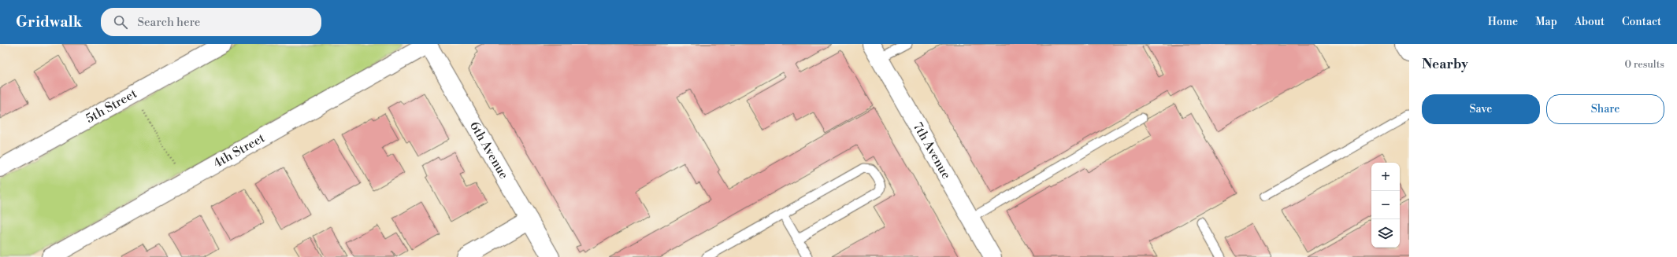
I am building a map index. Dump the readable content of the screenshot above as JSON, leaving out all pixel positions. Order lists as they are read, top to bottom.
{
  "streets": {
    "street": [
      "5th Street",
      "4th Street",
      "6th Avenue",
      "7th Avenue"
    ]
  },
  "crossings": [
    ["4th Street", "6th Avenue"]
  ],
  "page": {
    "header": "Gridwalk",
    "search": "Search here",
    "nav": [
      "Home",
      "Map",
      "About",
      "Contact"
    ],
    "heading": ["Nearby", "0 results"],
    "buttons": ["Save", "Share"],
    "map_buttons": ["+", "−"]
  }
}
